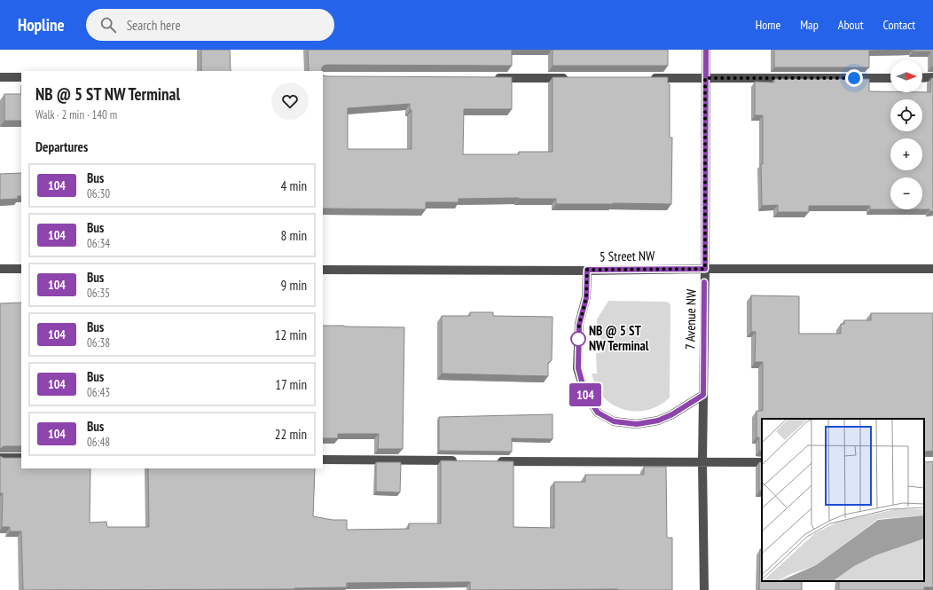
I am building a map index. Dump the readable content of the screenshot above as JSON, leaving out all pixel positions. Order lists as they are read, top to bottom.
{
  "streets": {
    "street": ["5 Street NW", "7 Avenue NW"]
  },
  "crossings": [
    ["5 Street NW", "7 Avenue NW"]
  ],
  "places": ["NB @ 5 ST NW Terminal"],
  "lines": ["bus line 104"],
  "north": "right",
  "page": {
    "header": "Hopline",
    "search": "Search here",
    "nav": [
      "Home",
      "Map",
      "About",
      "Contact"
    ],
    "on_map": "104",
    "map_buttons": ["+", "−"],
    "heading": [
      ["NB @ 5 ST NW Terminal", "Walk · 2 min · 140 m"],
      "Departures"
    ],
    "list": [
      {
        "mark": "104",
        "name": "Bus",
        "note": "06:30",
        "value": "4 min"
      },
      {
        "mark": "104",
        "name": "Bus",
        "note": "06:34",
        "value": "8 min"
      },
      {
        "mark": "104",
        "name": "Bus",
        "note": "06:35",
        "value": "9 min"
      },
      {
        "mark": "104",
        "name": "Bus",
        "note": "06:38",
        "value": "12 min"
      },
      {
        "mark": "104",
        "name": "Bus",
        "note": "06:43",
        "value": "17 min"
      },
      {
        "mark": "104",
        "name": "Bus",
        "note": "06:48",
        "value": "22 min"
      }
    ]
  }
}
